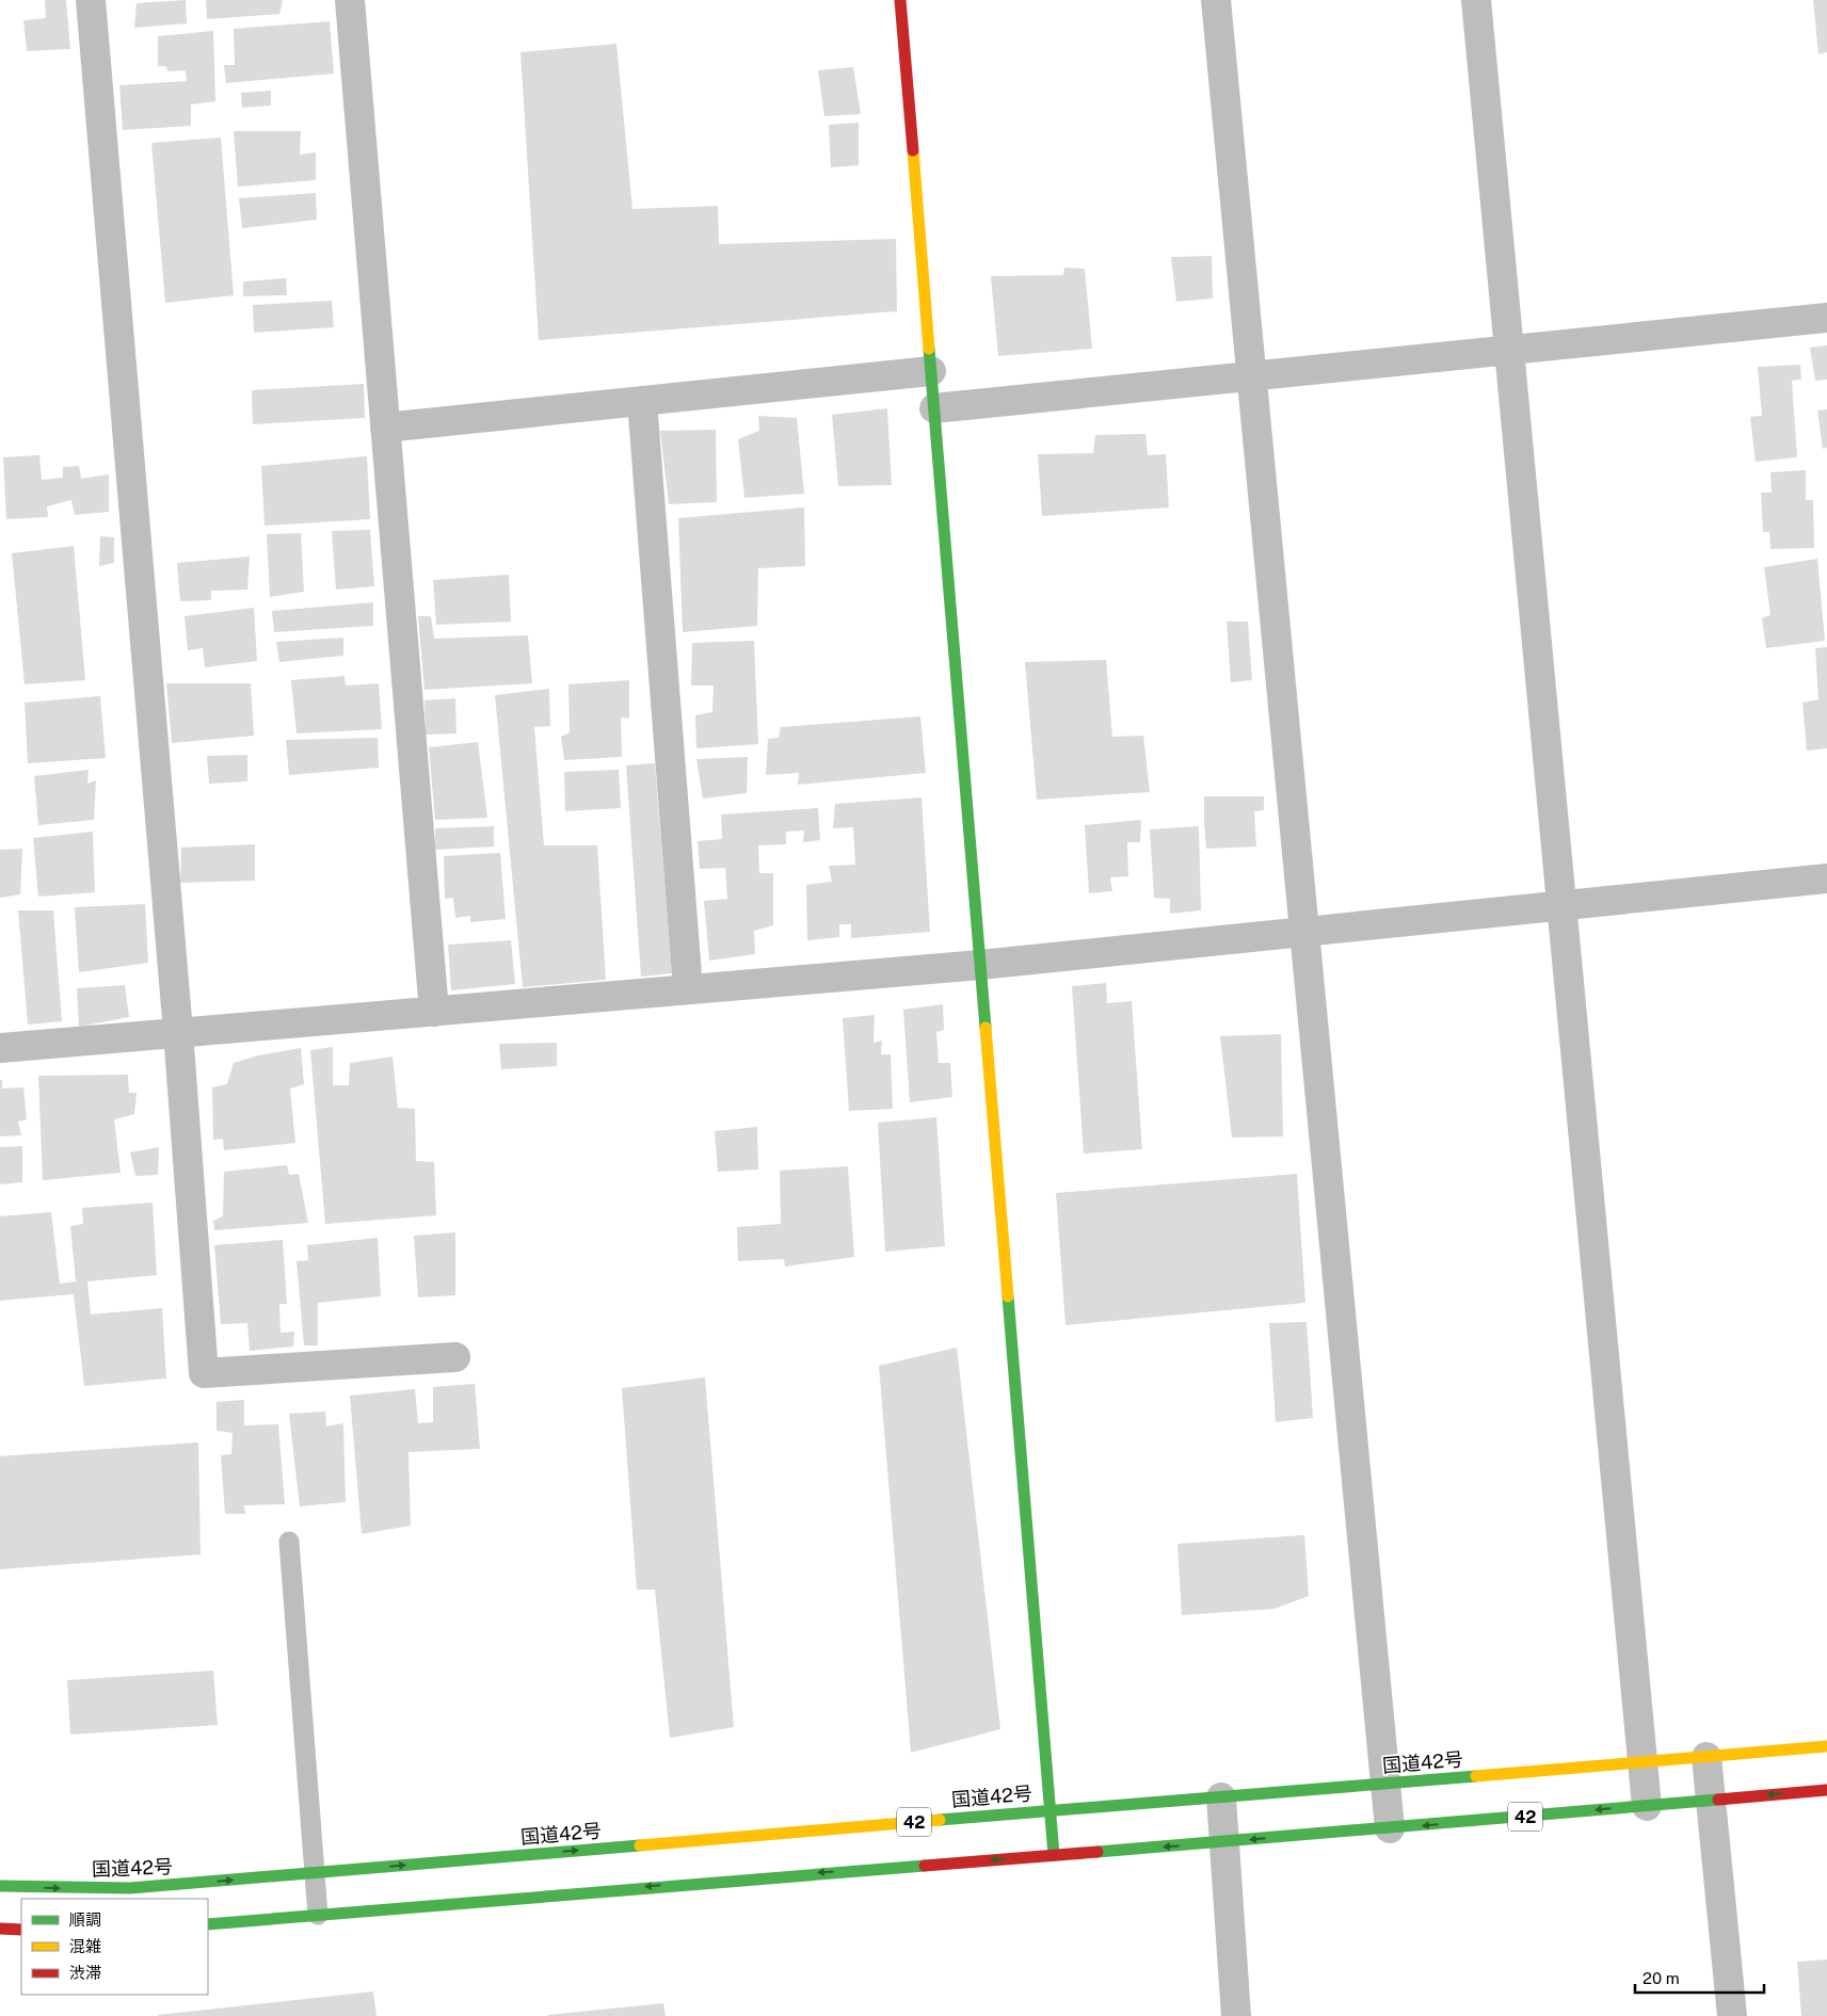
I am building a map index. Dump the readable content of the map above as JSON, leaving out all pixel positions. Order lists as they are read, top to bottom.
{
  "streets": {
    "main road": ["国道42号", "42"]
  },
  "legend": ["順調", "混雑", "渋滞"],
  "scale_bar": "20 m"
}
